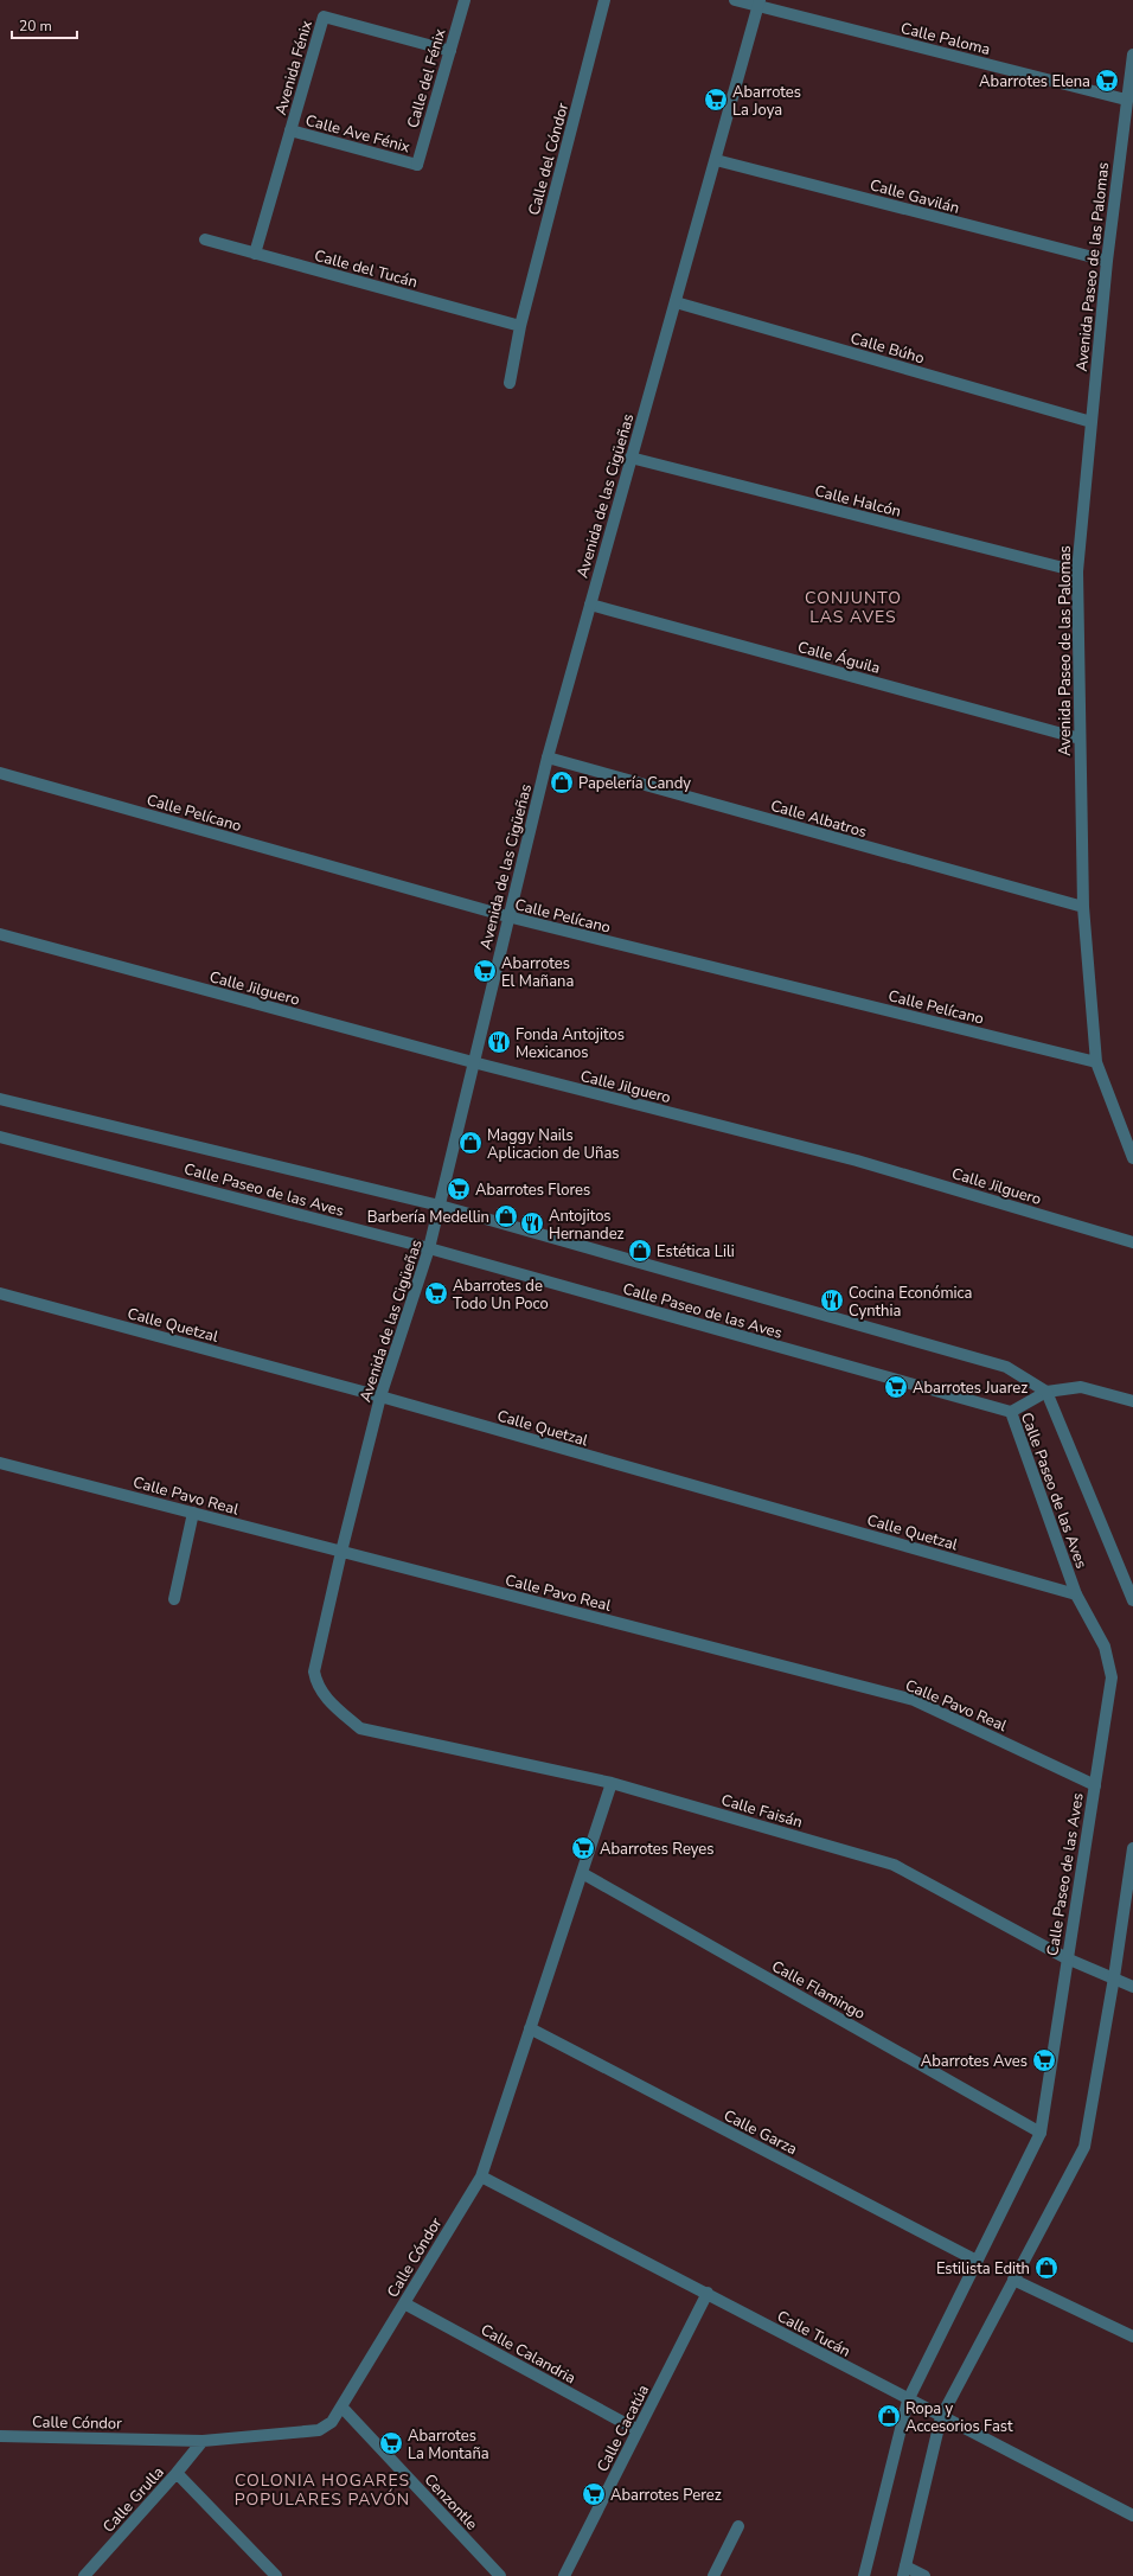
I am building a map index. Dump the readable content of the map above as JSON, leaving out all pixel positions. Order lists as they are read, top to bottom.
{
  "streets": {
    "street": [
      "Calle Paloma",
      "Avenida Fénix",
      "Calle del Fénix",
      "Calle Ave Fénix",
      "Calle del Cóndor",
      "Calle Gavilán",
      "Avenida Paseo de las Palomas",
      "Calle del Tucán",
      "Calle Búho",
      "Avenida de las Cigüeñas",
      "Calle Halcón",
      "Calle Águila",
      "Calle Pelícano",
      "Calle Albatros",
      "Calle Jilguero",
      "Calle Paseo de las Aves",
      "Calle Quetzal",
      "Calle Pavo Real",
      "Calle Faisán",
      "Calle Flamingo",
      "Calle Garza",
      "Calle Cóndor",
      "Calle Tucán",
      "Calle Calandria",
      "Calle Cacatúa",
      "Calle Grulla",
      "Cenzontle"
    ]
  },
  "crossings": [
    ["Calle Paloma", "Avenida Paseo de las Palomas"],
    ["Calle Paloma", "Avenida de las Cigüeñas"],
    ["Avenida Fénix", "Calle del Fénix"],
    ["Avenida Fénix", "Calle Ave Fénix"],
    ["Avenida Fénix", "Calle del Tucán"],
    ["Calle del Fénix", "Calle Ave Fénix"],
    ["Calle del Cóndor", "Calle del Tucán"],
    ["Calle Gavilán", "Avenida Paseo de las Palomas"],
    ["Calle Gavilán", "Avenida de las Cigüeñas"],
    ["Avenida Paseo de las Palomas", "Calle Búho"],
    ["Avenida Paseo de las Palomas", "Calle Halcón"],
    ["Avenida Paseo de las Palomas", "Calle Águila"],
    ["Avenida Paseo de las Palomas", "Calle Pelícano"],
    ["Avenida Paseo de las Palomas", "Calle Albatros"],
    ["Calle Búho", "Avenida de las Cigüeñas"],
    ["Avenida de las Cigüeñas", "Calle Halcón"],
    ["Avenida de las Cigüeñas", "Calle Águila"],
    ["Avenida de las Cigüeñas", "Calle Pelícano"],
    ["Avenida de las Cigüeñas", "Calle Albatros"],
    ["Avenida de las Cigüeñas", "Calle Jilguero"],
    ["Avenida de las Cigüeñas", "Calle Paseo de las Aves"],
    ["Avenida de las Cigüeñas", "Calle Quetzal"],
    ["Avenida de las Cigüeñas", "Calle Pavo Real"],
    ["Avenida de las Cigüeñas", "Calle Faisán"],
    ["Calle Paseo de las Aves", "Calle Quetzal"],
    ["Calle Paseo de las Aves", "Calle Pavo Real"],
    ["Calle Paseo de las Aves", "Calle Faisán"],
    ["Calle Paseo de las Aves", "Calle Flamingo"],
    ["Calle Paseo de las Aves", "Calle Garza"],
    ["Calle Paseo de las Aves", "Calle Tucán"],
    ["Calle Faisán", "Calle Cóndor"],
    ["Calle Flamingo", "Calle Cóndor"],
    ["Calle Garza", "Calle Cóndor"],
    ["Calle Cóndor", "Calle Tucán"],
    ["Calle Cóndor", "Calle Calandria"],
    ["Calle Cóndor", "Calle Grulla"],
    ["Calle Cóndor", "Cenzontle"],
    ["Calle Tucán", "Calle Cacatúa"],
    ["Calle Calandria", "Calle Cacatúa"]
  ],
  "districts": ["CONJUNTO LAS AVES", "COLONIA HOGARES POPULARES PAVÓN"],
  "places": {
    "supermarket": [
      "Abarrotes Elena",
      "Abarrotes La Joya",
      "Abarrotes El Mañana",
      "Abarrotes Flores",
      "Abarrotes de Todo Un Poco",
      "Abarrotes Juarez",
      "Abarrotes Reyes",
      "Abarrotes Aves",
      "Abarrotes La Montaña",
      "Abarrotes Perez"
    ],
    "shop": [
      "Papelería Candy",
      "Maggy Nails Aplicacion de Uñas",
      "Barbería Medellin",
      "Estética Lili",
      "Estilista Edith",
      "Ropa y Accesorios Fast"
    ],
    "restaurant": ["Fonda Antojitos Mexicanos", "Antojitos Hernandez", "Cocina Económica Cynthia"]
  },
  "scale_bar": "20 m"
}
